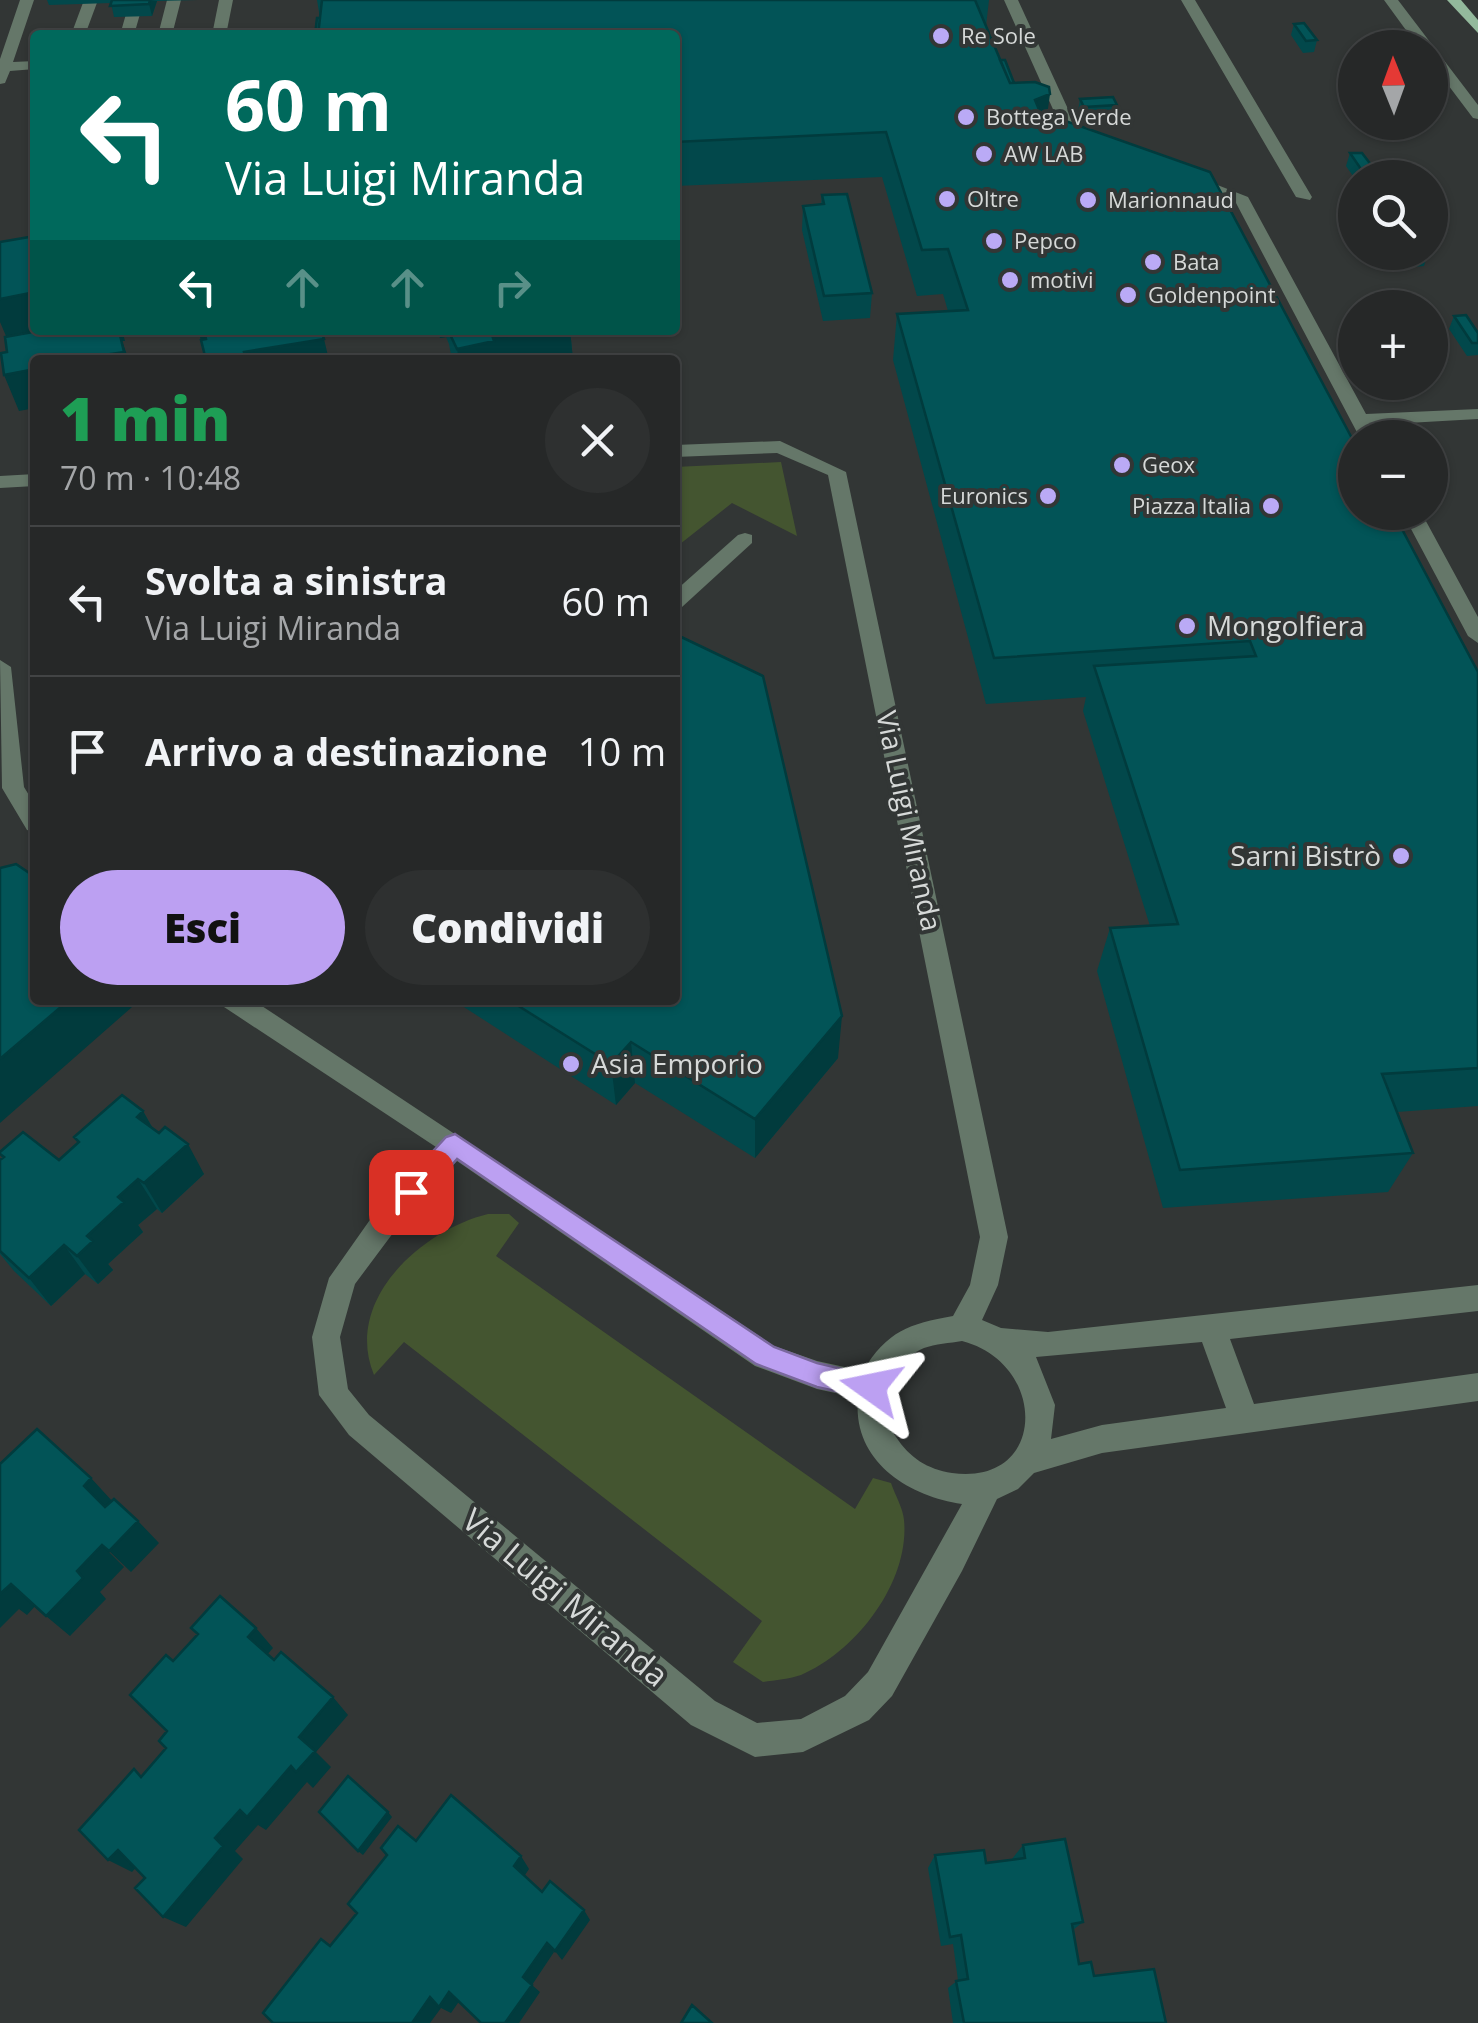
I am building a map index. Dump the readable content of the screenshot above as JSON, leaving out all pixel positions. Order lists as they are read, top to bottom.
{
  "streets": {
    "street": ["Via Luigi Miranda"]
  },
  "places": [
    "Re Sole",
    "Bottega Verde",
    "AW LAB",
    "Oltre",
    "Marionnaud",
    "Pepco",
    "Bata",
    "motivi",
    "Goldenpoint",
    "Geox",
    "Euronics",
    "Piazza Italia",
    "Mongolfiera",
    "Sarni Bistrò",
    "Asia Emporio"
  ],
  "north": "top",
  "page": {
    "map_buttons": ["+", "−"],
    "turn": ["60 m", "Via Luigi Miranda"],
    "heading": ["1 min", "70 m · 10:48"],
    "list": [
      {
        "name": "Svolta a sinistra",
        "note": "Via Luigi Miranda",
        "value": "60 m"
      },
      {
        "name": "Arrivo a destinazione",
        "value": "10 m"
      }
    ],
    "buttons": ["Esci", "Condividi"]
  }
}
